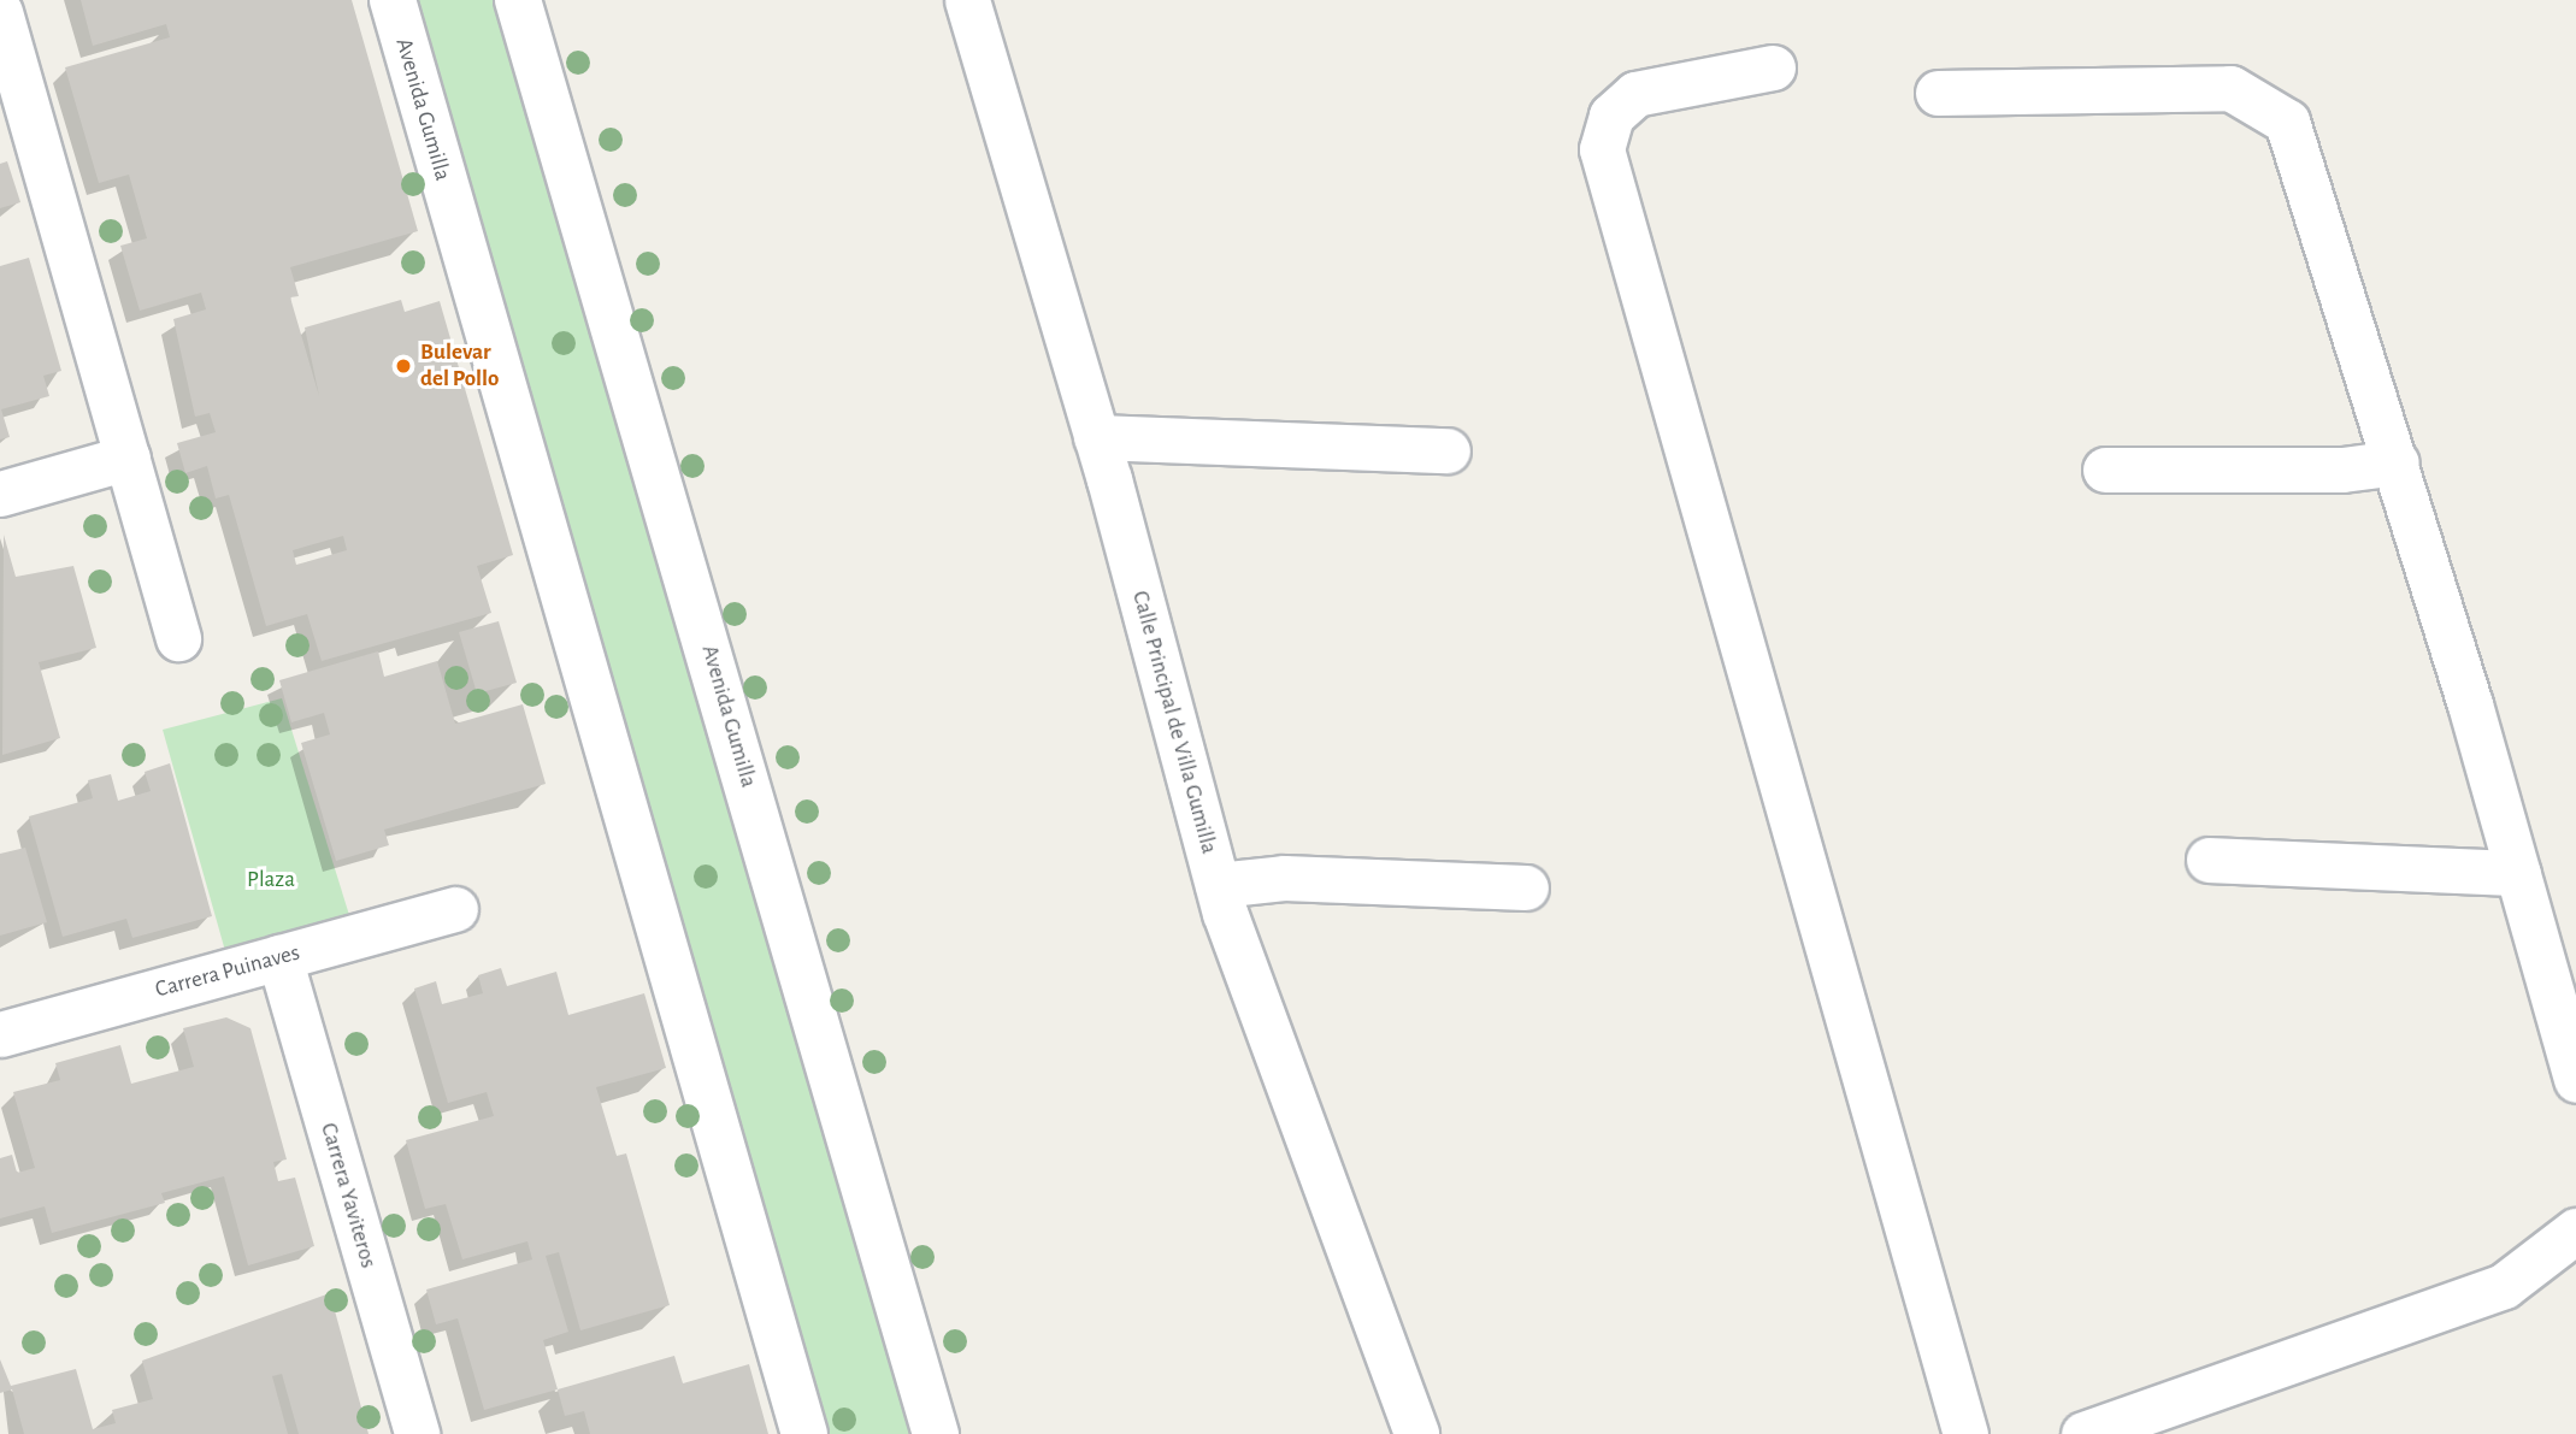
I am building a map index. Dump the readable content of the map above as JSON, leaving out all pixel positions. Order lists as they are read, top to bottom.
{
  "streets": {
    "main road": ["Avenida Gumilla"],
    "street": ["Calle Principal de Villa Gumilla", "Carrera Puinaves", "Carrera Yaviteros"]
  },
  "crossings": [
    ["Carrera Puinaves", "Carrera Yaviteros"]
  ],
  "parks": ["Plaza"],
  "places": ["Bulevar del Pollo"]
}
